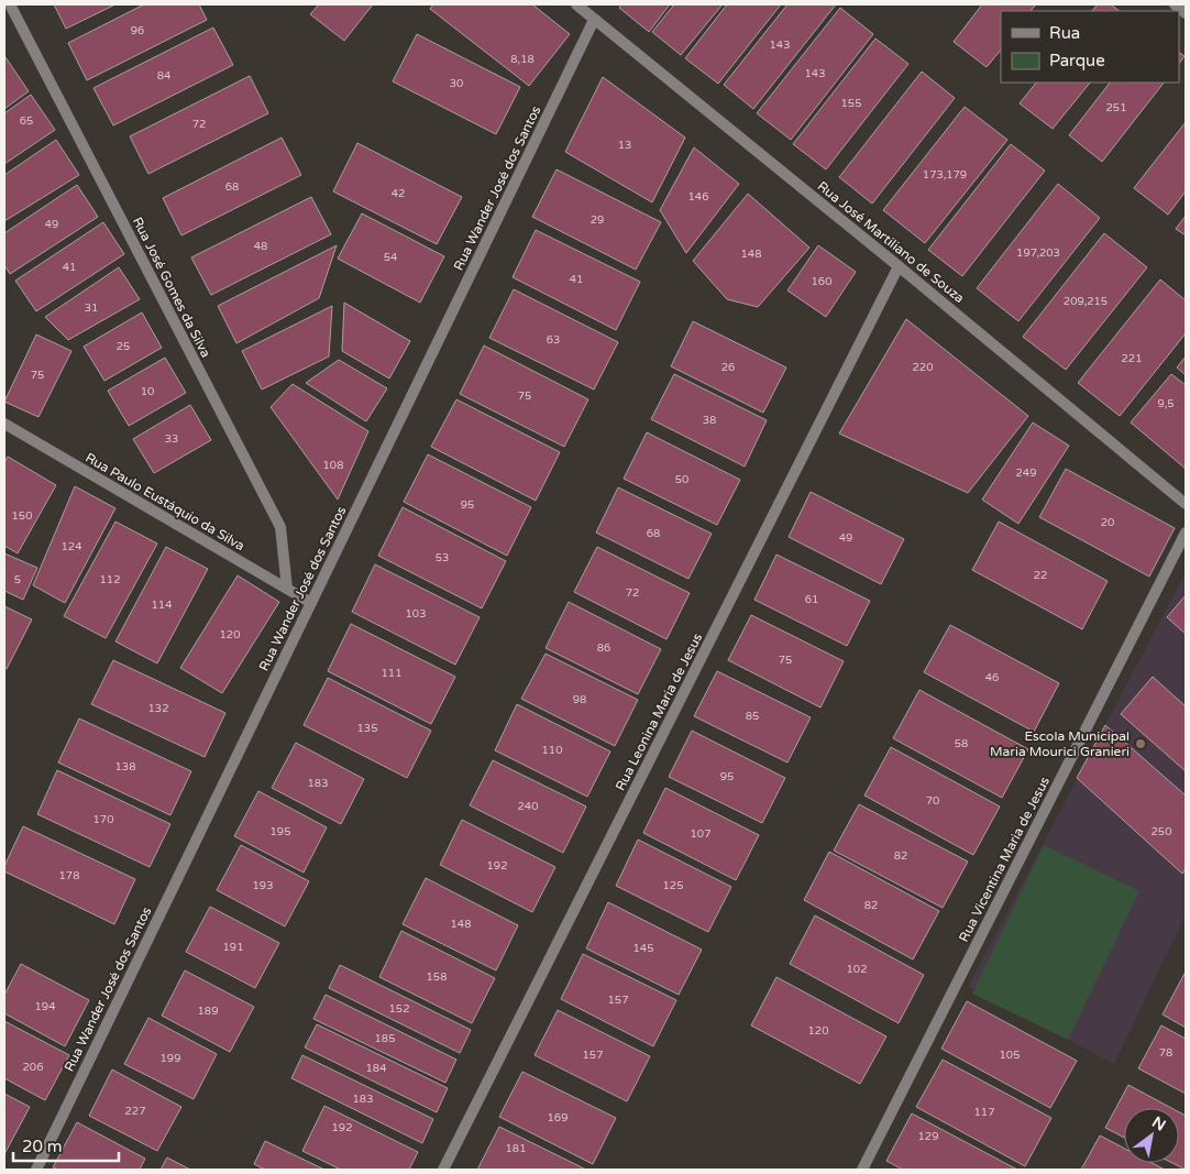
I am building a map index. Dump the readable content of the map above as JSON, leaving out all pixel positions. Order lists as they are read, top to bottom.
{
  "streets": {
    "street": [
      "Rua Wander José dos Santos",
      "Rua José Martiliano de Souza",
      "Rua José Gomes da Silva",
      "Rua Paulo Eustáquio da Silva",
      "Rua Leonina Maria de Jesus",
      "Rua Vicentina Maria de Jesus"
    ]
  },
  "crossings": [
    ["Rua Wander José dos Santos", "Rua José Martiliano de Souza"],
    ["Rua Wander José dos Santos", "Rua Paulo Eustáquio da Silva"],
    ["Rua José Martiliano de Souza", "Rua Leonina Maria de Jesus"],
    ["Rua José Gomes da Silva", "Rua Paulo Eustáquio da Silva"]
  ],
  "places": ["Escola Municipal Maria Mourici Granieri"],
  "house_numbers": [
    "96",
    "143",
    "8,18",
    "143",
    "84",
    "30",
    "155",
    "251",
    "65",
    "72",
    "13",
    "173,179",
    "68",
    "42",
    "146",
    "29",
    "49",
    "48",
    "197,203",
    "148",
    "54",
    "41",
    "41",
    "160",
    "209,215",
    "31",
    "63",
    "25",
    "221",
    "26",
    "220",
    "75",
    "10",
    "75",
    "9,5",
    "38",
    "33",
    "108",
    "249",
    "50",
    "95",
    "150",
    "20",
    "68",
    "49",
    "124",
    "53",
    "22",
    "5",
    "112",
    "72",
    "61",
    "114",
    "103",
    "120",
    "86",
    "75",
    "111",
    "46",
    "98",
    "132",
    "85",
    "135",
    "58",
    "110",
    "138",
    "95",
    "183",
    "70",
    "240",
    "170",
    "195",
    "250",
    "107",
    "82",
    "192",
    "178",
    "193",
    "125",
    "82",
    "148",
    "191",
    "145",
    "102",
    "158",
    "157",
    "194",
    "152",
    "189",
    "120",
    "185",
    "78",
    "157",
    "105",
    "199",
    "206",
    "184",
    "183",
    "227",
    "117",
    "169",
    "192",
    "129",
    "181"
  ],
  "legend": ["Rua", "Parque"],
  "scale_bar": "20 m",
  "north": "top right"
}
